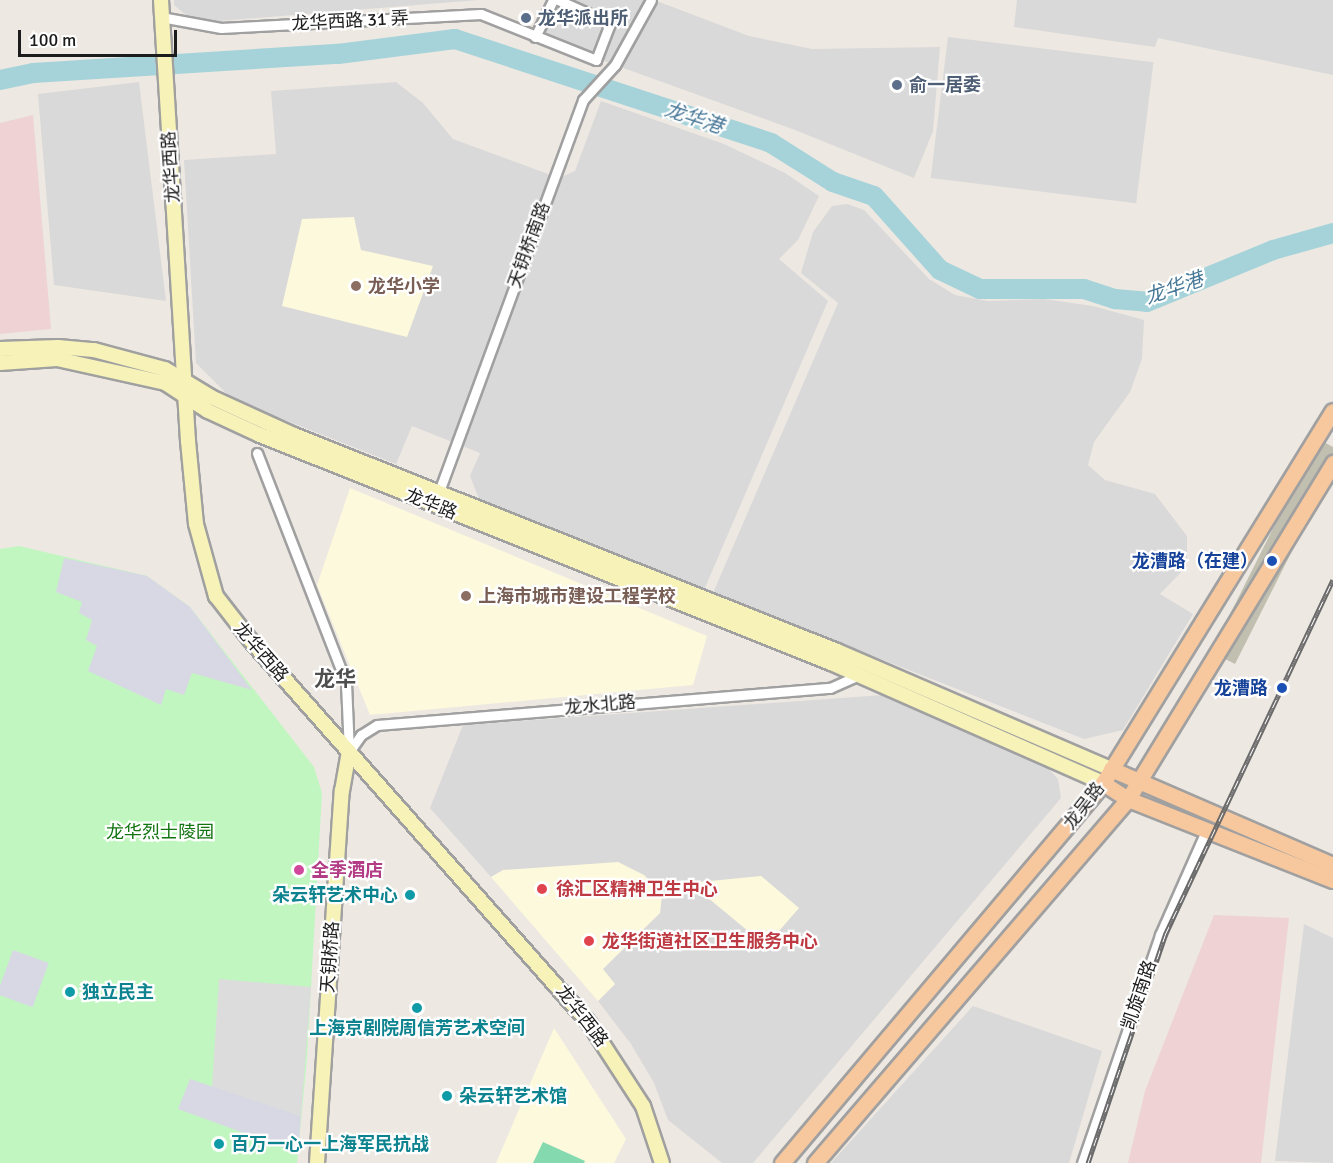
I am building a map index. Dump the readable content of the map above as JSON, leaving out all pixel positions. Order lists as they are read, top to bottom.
{
  "streets": {
    "main road": [
      "龙华西路",
      "龙华路",
      "龙吴路",
      "天钥桥路"
    ],
    "street": [
      "龙华西路 31 弄",
      "天钥桥南路",
      "龙水北路",
      "凯旋南路"
    ]
  },
  "crossings": [
    ["龙华西路 31 弄", "龙华西路"],
    ["龙华西路", "龙华路"],
    ["龙华西路", "龙水北路"],
    ["龙华西路", "天钥桥路"],
    ["天钥桥南路", "龙华路"],
    ["龙华路", "龙水北路"],
    ["龙水北路", "天钥桥路"]
  ],
  "districts": ["龙华"],
  "water": ["龙华港"],
  "parks": ["龙华烈士陵园"],
  "places": [
    "龙华派出所",
    "俞一居委",
    "龙华小学",
    "龙漕路（在建）",
    "上海市城市建设工程学校",
    "龙漕路",
    "全季酒店",
    "徐汇区精神卫生中心",
    "朵云轩艺术中心",
    "龙华街道社区卫生服务中心",
    "独立民主",
    "上海京剧院周信芳艺术空间",
    "朵云轩艺术馆",
    "百万一心一上海军民抗战"
  ],
  "scale_bar": "100 m"
}
